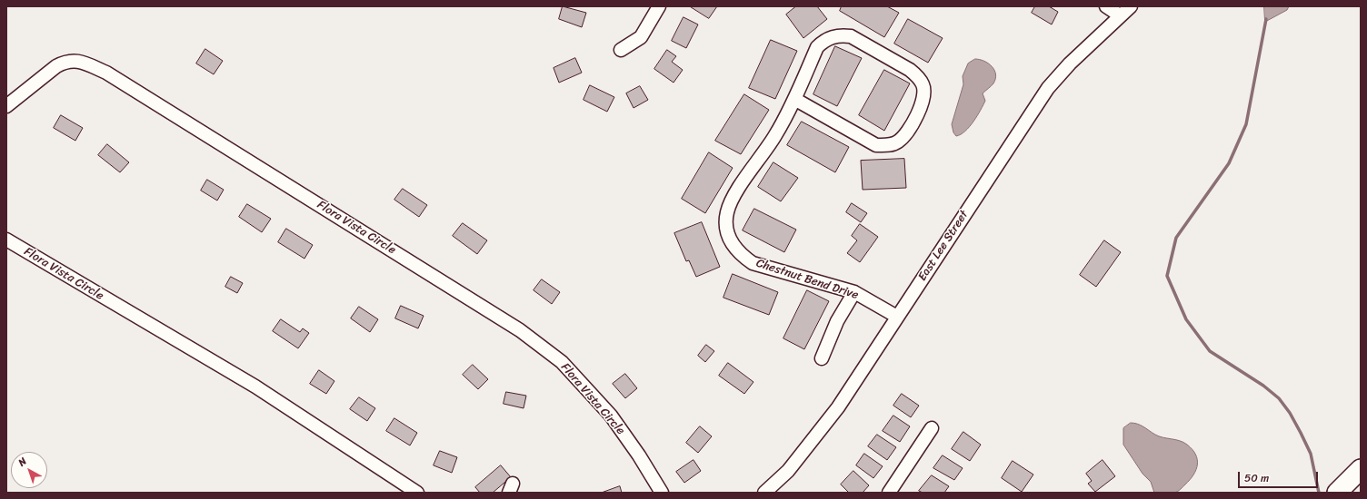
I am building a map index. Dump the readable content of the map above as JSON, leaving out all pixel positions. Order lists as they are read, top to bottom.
{
  "streets": {
    "street": ["Flora Vista Circle", "East Lee Street", "Chestnut Bend Drive"]
  },
  "crossings": [
    ["East Lee Street", "Chestnut Bend Drive"]
  ],
  "scale_bar": "50 m",
  "north": "top left"
}
